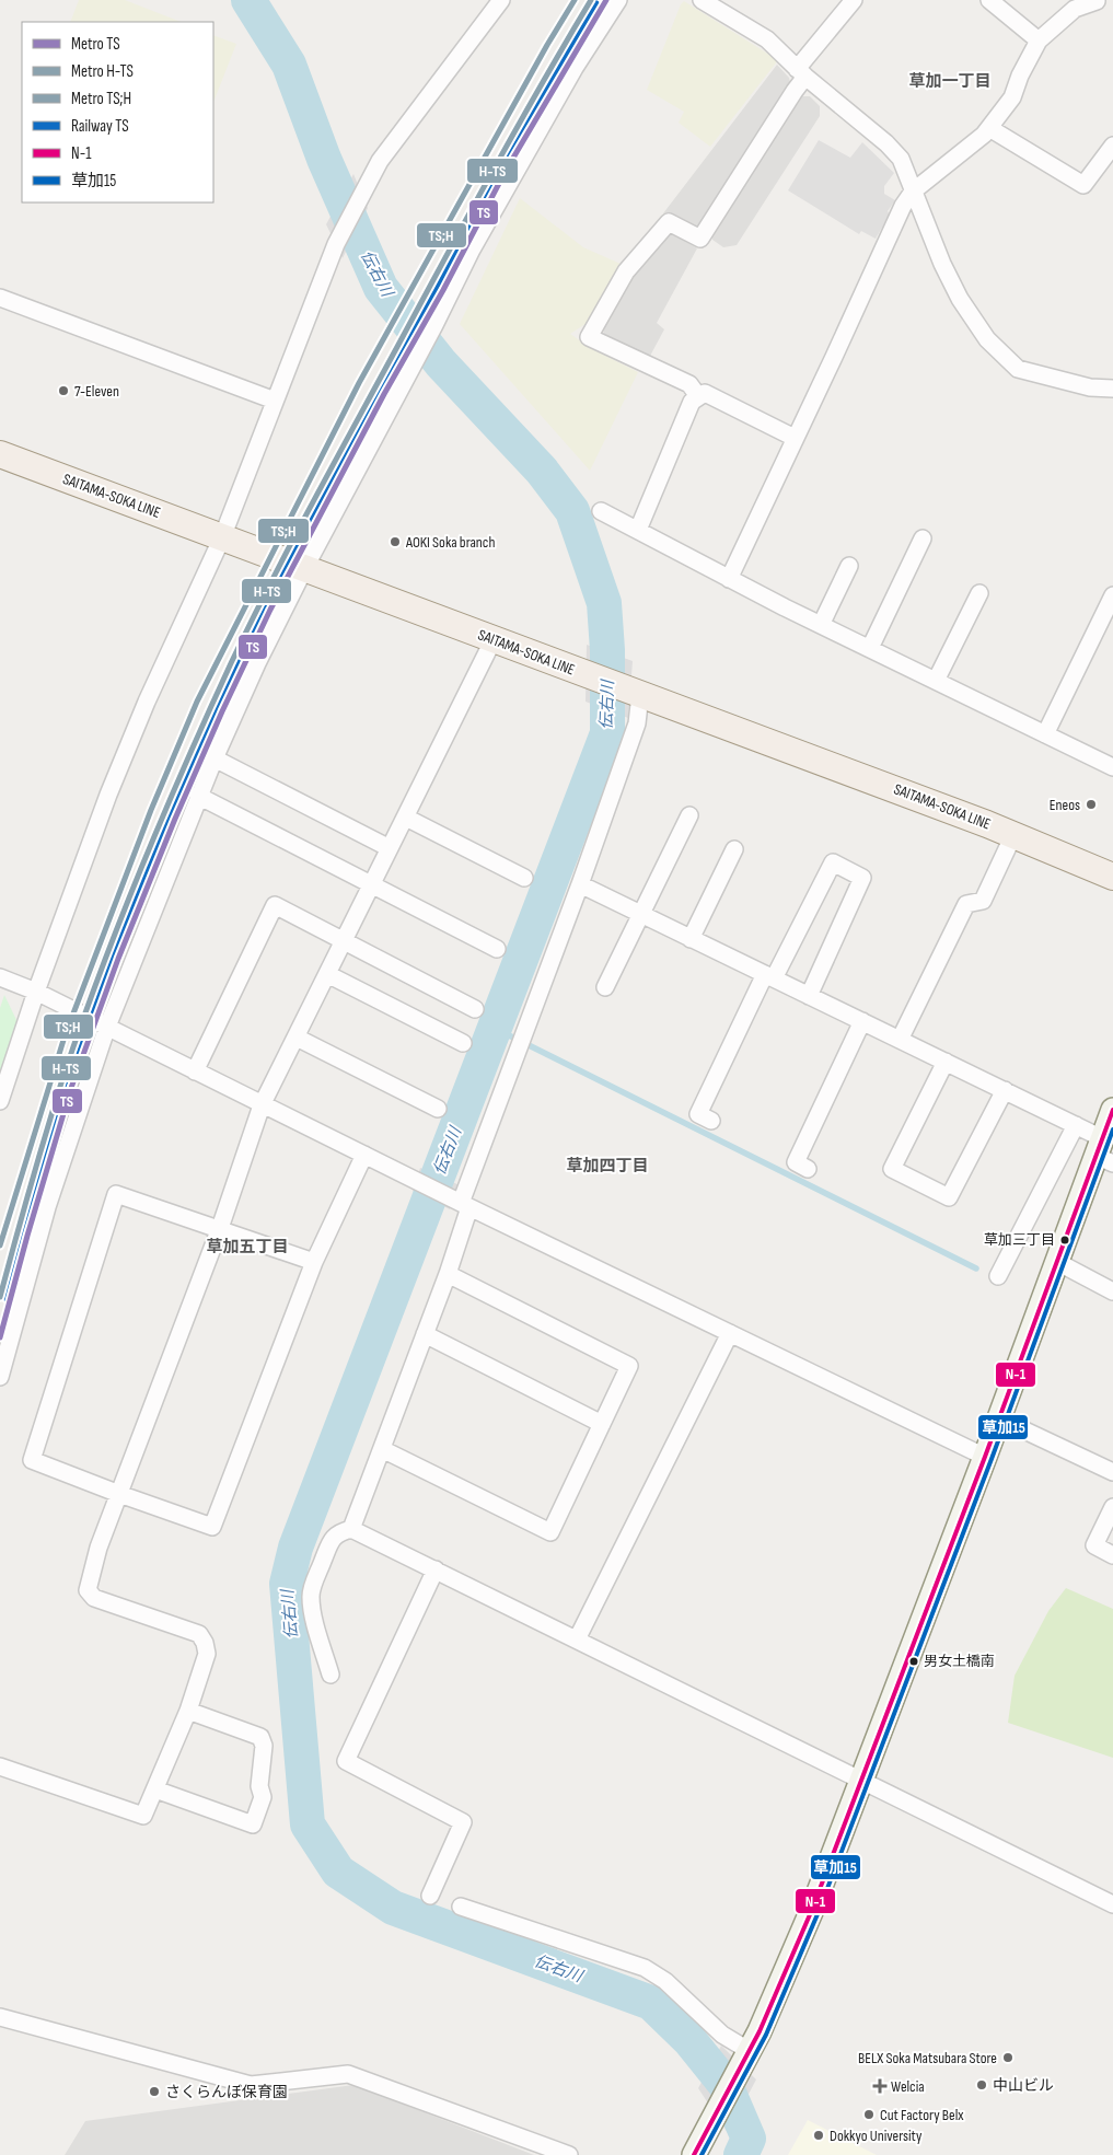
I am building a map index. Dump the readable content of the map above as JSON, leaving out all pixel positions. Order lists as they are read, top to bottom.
{
  "streets": {
    "main road": ["SAITAMA-SOKA LINE"]
  },
  "districts": ["草加一丁目", "草加四丁目", "草加五丁目"],
  "water": ["伝右川"],
  "places": {
    "other": [
      "7-Eleven",
      "AOKI Soka branch",
      "Eneos",
      "草加三丁目",
      "男女土橋南",
      "BELX Soka Matsubara Store",
      "中山ビル",
      "さくらんぼ保育園",
      "Cut Factory Belx",
      "Dokkyo University"
    ],
    "health": ["Welcia"]
  },
  "lines": [
    "metro line TS",
    "metro line H-TS",
    "metro line TS;H",
    "rail line TS",
    "transit line N-1",
    "transit line 草加15"
  ],
  "legend": [
    "Metro TS",
    "Metro H-TS",
    "Metro TS;H",
    "Railway TS",
    "N-1",
    "草加15"
  ]
}
